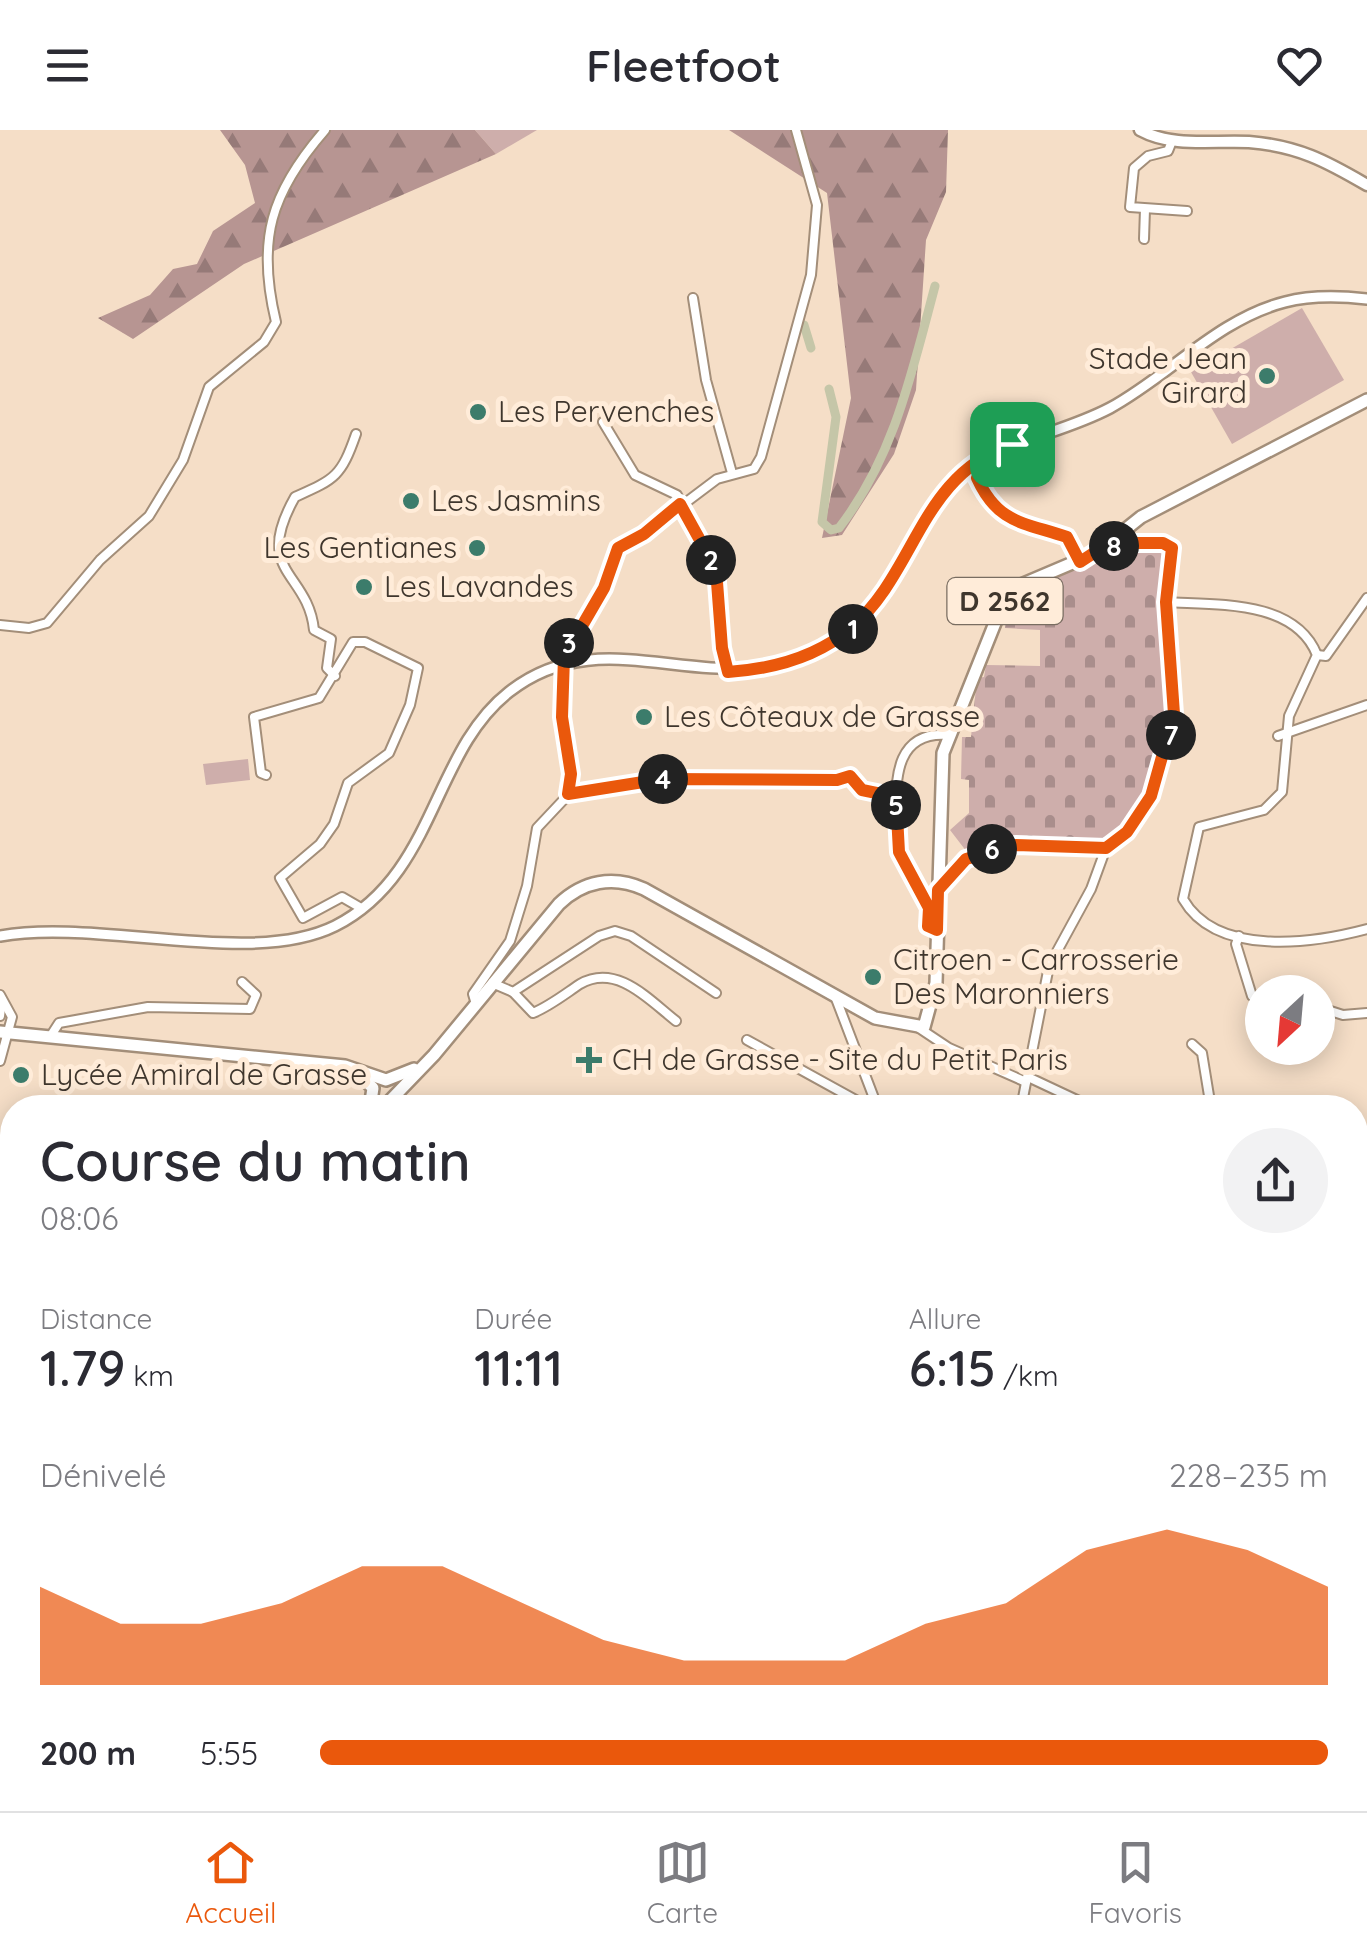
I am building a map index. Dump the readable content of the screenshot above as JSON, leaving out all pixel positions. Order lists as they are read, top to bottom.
{
  "streets": {
    "main road": ["D 2562"]
  },
  "places": {
    "other": [
      "Stade Jean Girard",
      "Les Pervenches",
      "Les Jasmins",
      "Les Gentianes",
      "Les Lavandes",
      "Les Côteaux de Grasse",
      "Citroen - Carrosserie Des Maronniers",
      "Lycée Amiral de Grasse"
    ],
    "health": ["CH de Grasse - Site du Petit Paris"]
  },
  "north": "bottom left",
  "page": {
    "header": "Fleetfoot",
    "pins": [
      "8",
      "2",
      "1",
      "3",
      "7",
      "4",
      "5",
      "6"
    ],
    "heading": ["Course du matin", "08:06"],
    "stats": [
      ["Distance", "1.79 km"],
      ["Durée", "11:11"],
      ["Allure", "6:15 /km"]
    ],
    "chart": ["Dénivelé", "228–235 m"],
    "list": [
      {
        "name": "200 m",
        "note": "5:55"
      }
    ],
    "tabs": ["Accueil", "Carte", "Favoris"]
  }
}
